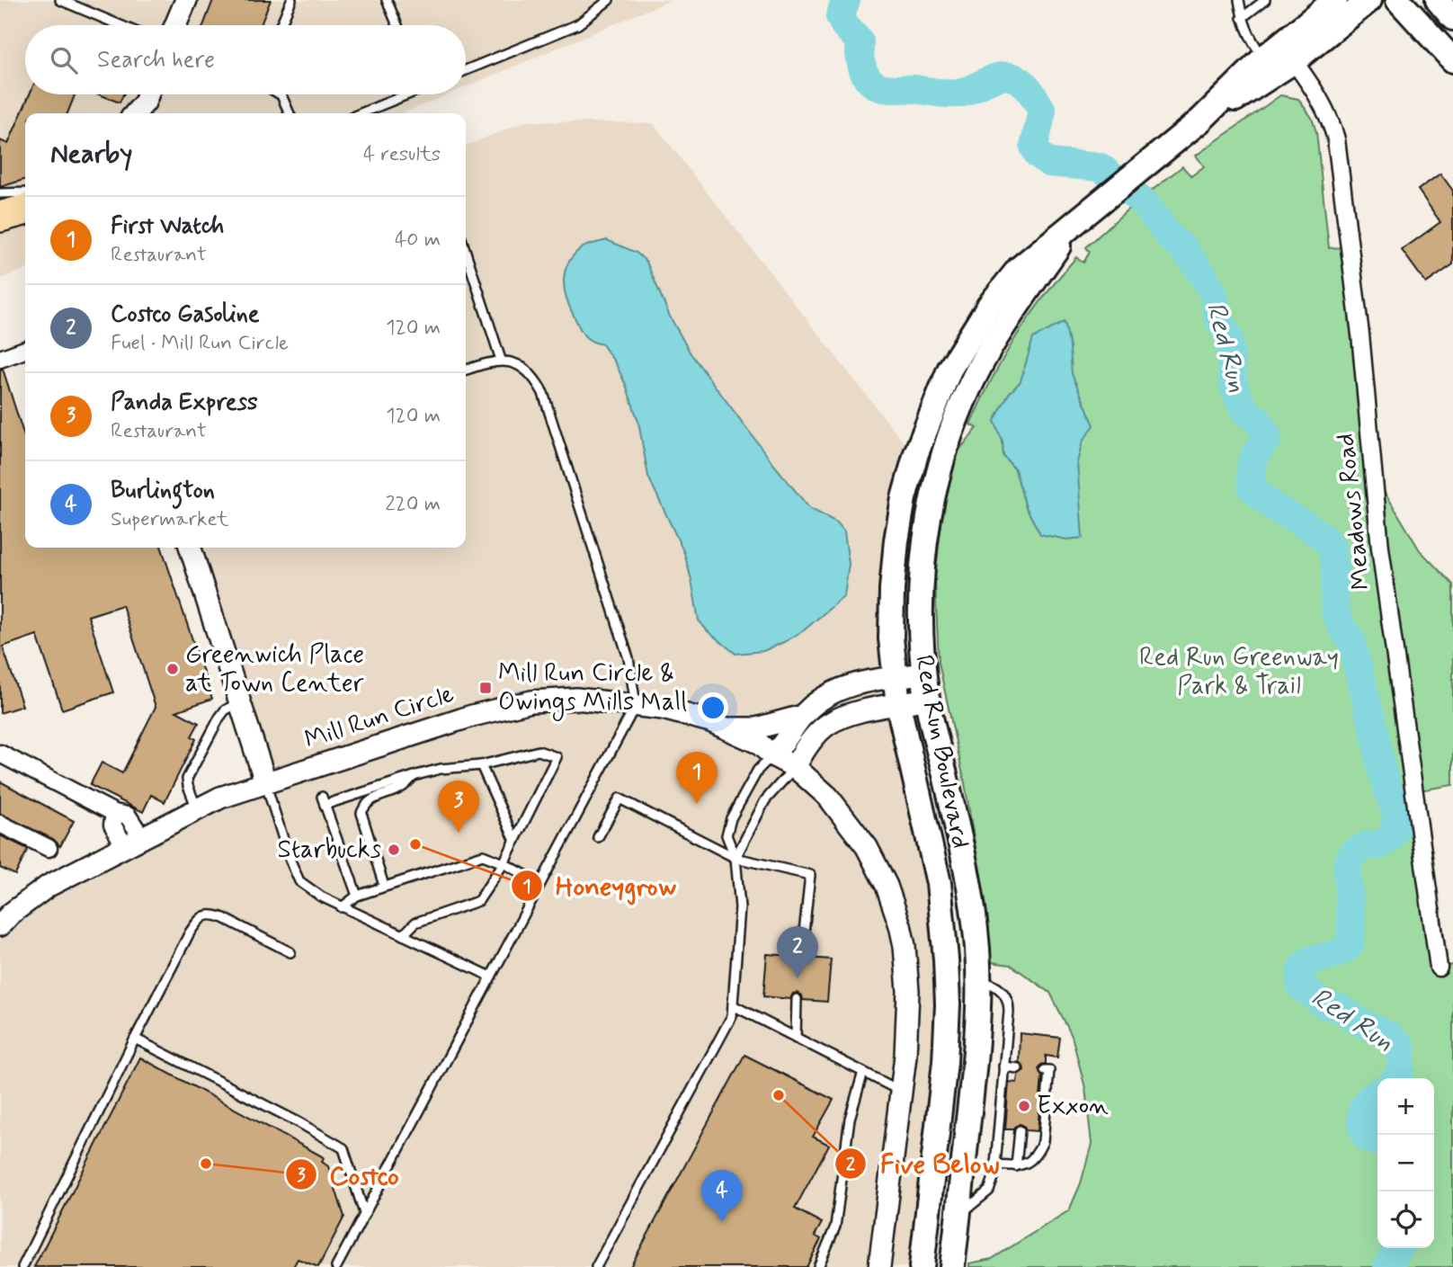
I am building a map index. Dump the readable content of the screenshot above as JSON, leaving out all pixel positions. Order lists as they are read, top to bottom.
{
  "streets": {
    "main road": ["Red Run Boulevard"],
    "street": ["Meadows Road", "Mill Run Circle"]
  },
  "crossings": [
    ["Meadows Road", "Red Run Boulevard"]
  ],
  "water": ["Red Run"],
  "parks": ["Red Run Greenway Park & Trail"],
  "places": {
    "other": [
      "Greenwich Place at Town Center",
      "Honeygrow",
      "Starbucks",
      "Five Below",
      "Exxon",
      "Costco"
    ],
    "transit": ["Mill Run Circle & Owings Mills Mall"]
  },
  "page": {
    "search": "Search here",
    "heading": ["Nearby", "4 results"],
    "list": [
      {
        "mark": "1",
        "name": "First Watch",
        "note": "Restaurant",
        "value": "40 m"
      },
      {
        "mark": "2",
        "name": "Costco Gasoline",
        "note": "Fuel · Mill Run Circle",
        "value": "120 m"
      },
      {
        "mark": "3",
        "name": "Panda Express",
        "note": "Restaurant",
        "value": "120 m"
      },
      {
        "mark": "4",
        "name": "Burlington",
        "note": "Supermarket",
        "value": "220 m"
      }
    ],
    "pins": [
      "1",
      "3",
      "2",
      "4"
    ],
    "map_buttons": ["+", "−"]
  }
}
